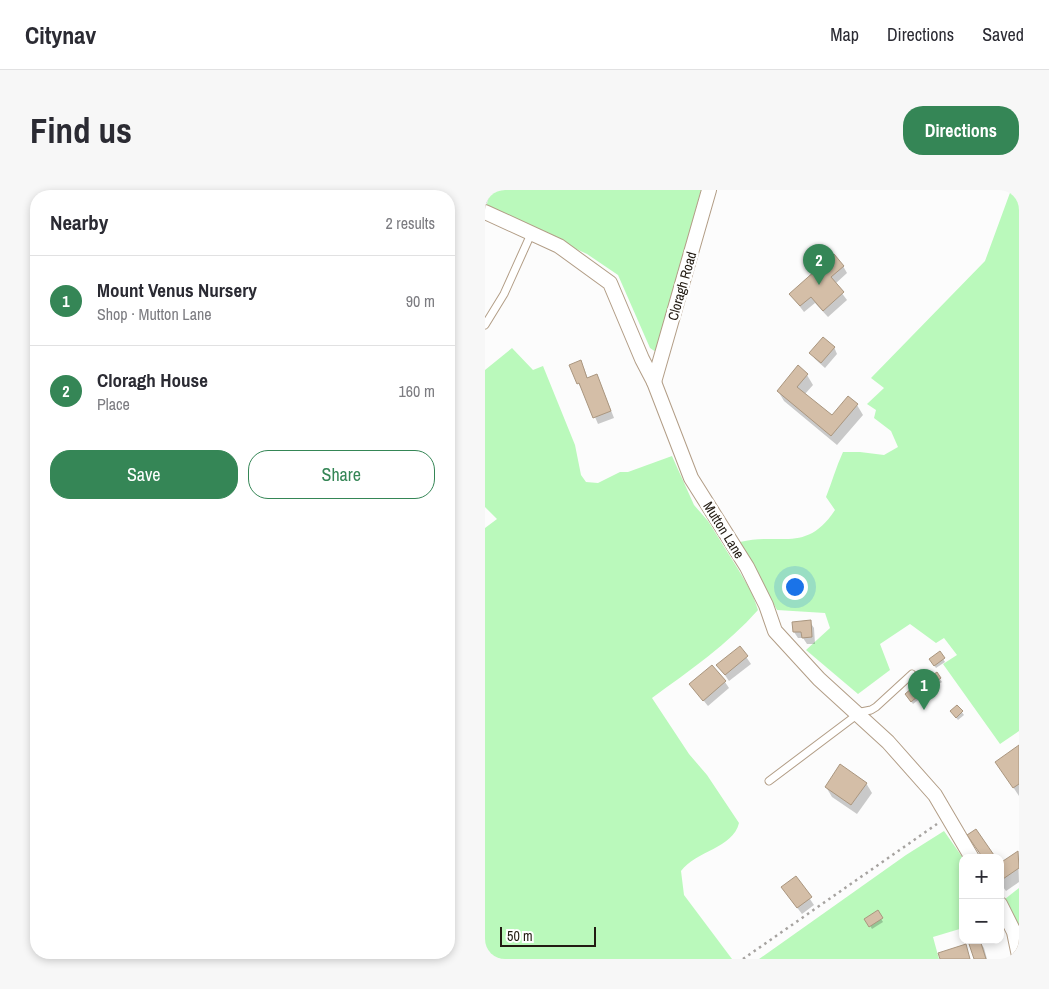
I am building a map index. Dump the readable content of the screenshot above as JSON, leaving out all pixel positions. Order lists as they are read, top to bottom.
{
  "streets": {
    "street": ["Cloragh Road", "Mutton Lane"]
  },
  "crossings": [
    ["Cloragh Road", "Mutton Lane"]
  ],
  "scale_bar": "50 m",
  "page": {
    "header": "Citynav",
    "nav": ["Map", "Directions", "Saved"],
    "buttons": [
      "Directions",
      ["Save", "Share"]
    ],
    "title": "Find us",
    "heading": ["Nearby", "2 results"],
    "pins": ["2", "1"],
    "list": [
      {
        "mark": "1",
        "name": "Mount Venus Nursery",
        "note": "Shop · Mutton Lane",
        "value": "90 m"
      },
      {
        "mark": "2",
        "name": "Cloragh House",
        "note": "Place",
        "value": "160 m"
      }
    ],
    "map_buttons": ["+", "−"],
    "scale": "50 m"
  }
}
